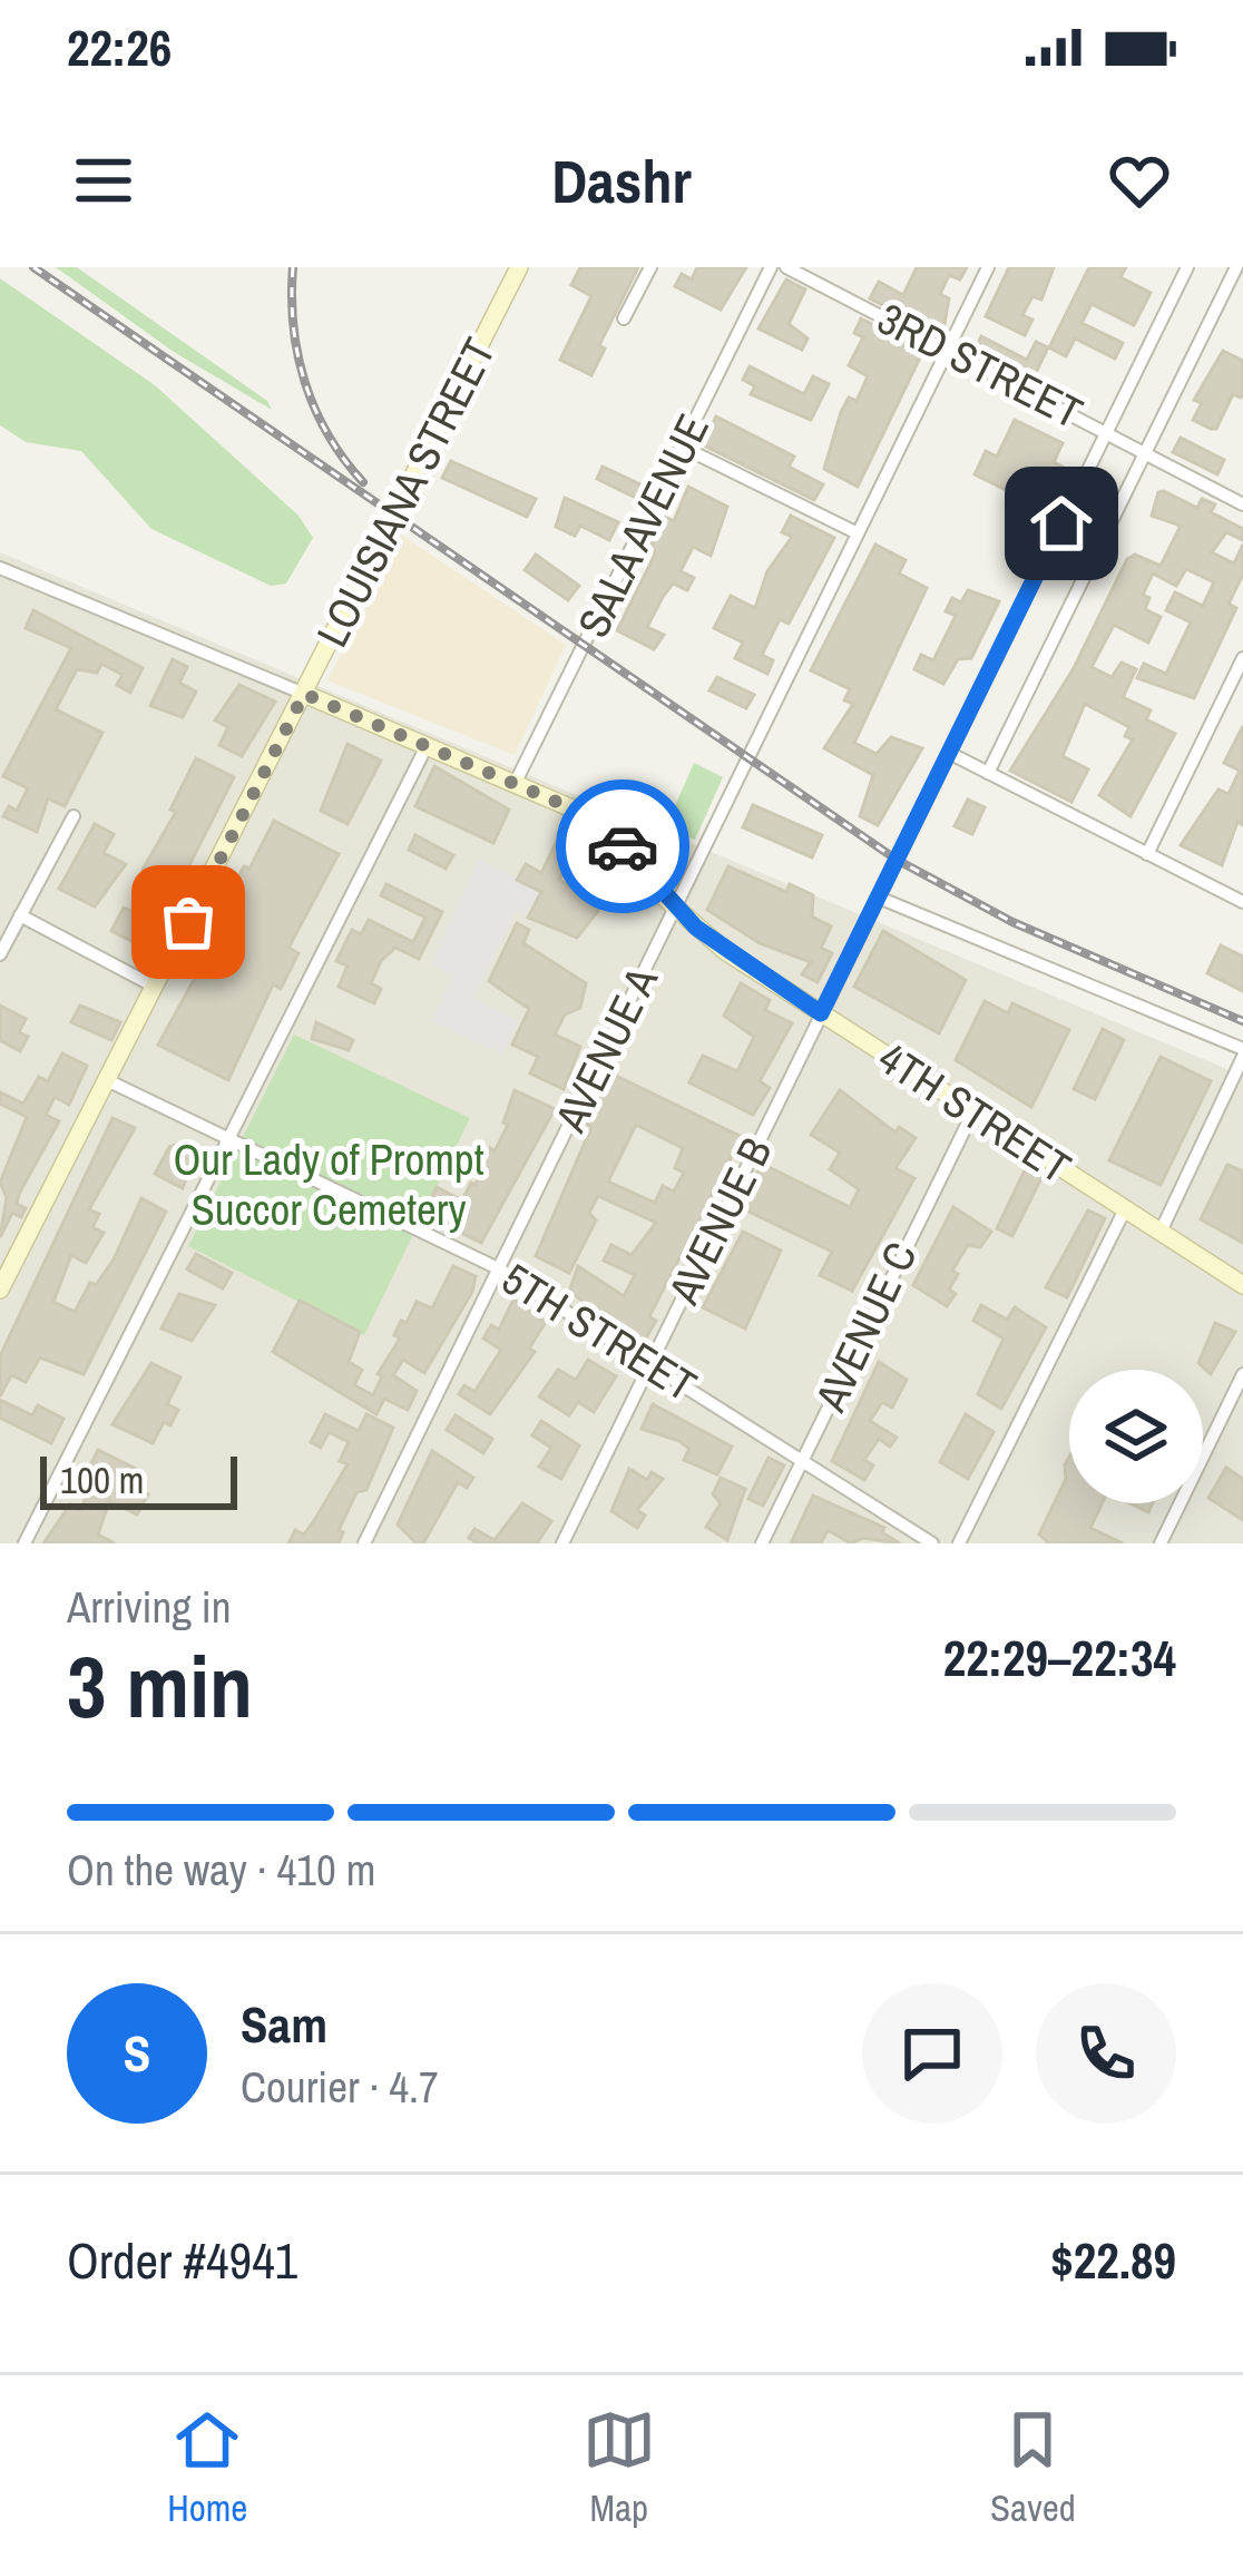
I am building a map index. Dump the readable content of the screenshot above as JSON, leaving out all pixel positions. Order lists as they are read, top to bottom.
{
  "streets": {
    "main road": ["LOUISIANA STREET", "4TH STREET"],
    "street": [
      "3RD STREET",
      "SALA AVENUE",
      "AVENUE A",
      "AVENUE B",
      "AVENUE C",
      "5TH STREET"
    ]
  },
  "crossings": [
    ["3RD STREET", "AVENUE A"],
    ["LOUISIANA STREET", "4TH STREET"],
    ["LOUISIANA STREET", "5TH STREET"],
    ["SALA AVENUE", "4TH STREET"],
    ["AVENUE A", "4TH STREET"],
    ["AVENUE A", "5TH STREET"],
    ["4TH STREET", "AVENUE B"],
    ["4TH STREET", "AVENUE C"],
    ["AVENUE B", "5TH STREET"],
    ["AVENUE C", "5TH STREET"]
  ],
  "parks": ["Our Lady of Prompt Succor Cemetery"],
  "scale_bar": "100 m",
  "page": {
    "status": "22:26",
    "header": "Dashr",
    "scale": "100 m",
    "heading": ["3 min", "Arriving in", "22:29–22:34"],
    "panel": [
      "Sam",
      "Courier · 4.7",
      "Order #4941",
      "$22.89"
    ],
    "bar": "On the way · 410 m",
    "round": "S",
    "tabs": ["Home", "Map", "Saved"]
  }
}
